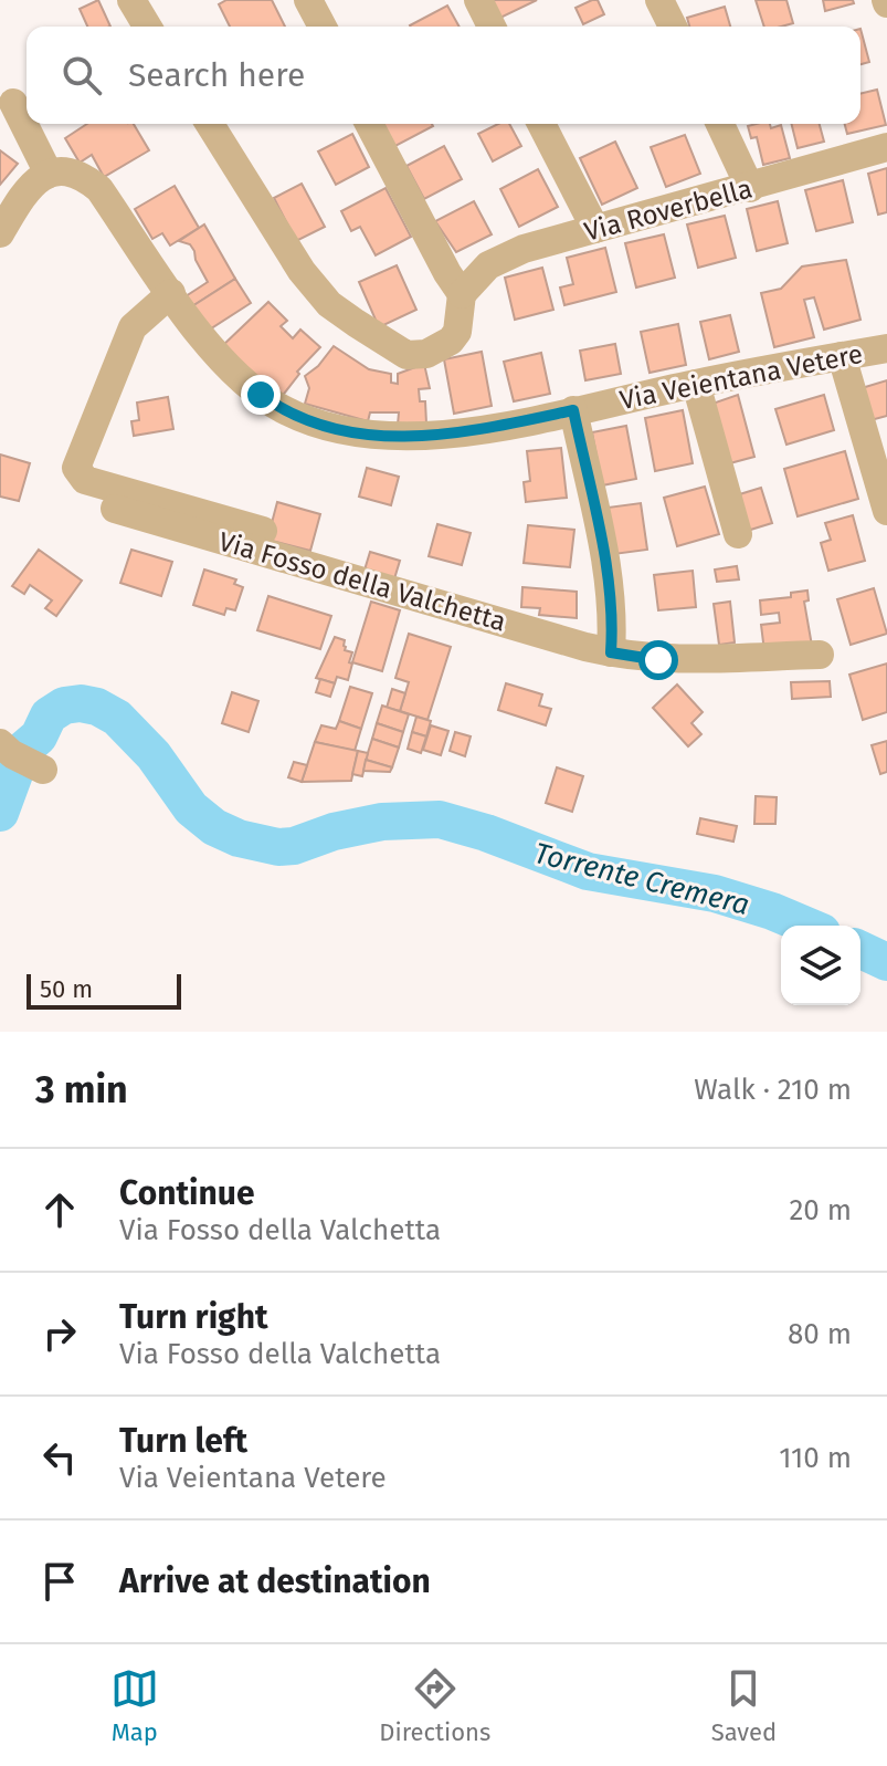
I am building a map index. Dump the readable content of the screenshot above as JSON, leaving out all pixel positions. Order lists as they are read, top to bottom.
{
  "streets": {
    "street": ["Via Roverbella", "Via Veientana Vetere", "Via Fosso della Valchetta"]
  },
  "water": ["Torrente Cremera"],
  "scale_bar": "50 m",
  "page": {
    "search": "Search here",
    "scale": "50 m",
    "heading": ["3 min", "Walk · 210 m"],
    "list": [
      ["Continue", "Via Fosso della Valchetta", "20 m"],
      ["Turn right", "Via Fosso della Valchetta", "80 m"],
      ["Turn left", "Via Veientana Vetere", "110 m"],
      "Arrive at destination"
    ],
    "nav": ["Map", "Directions", "Saved"]
  }
}
